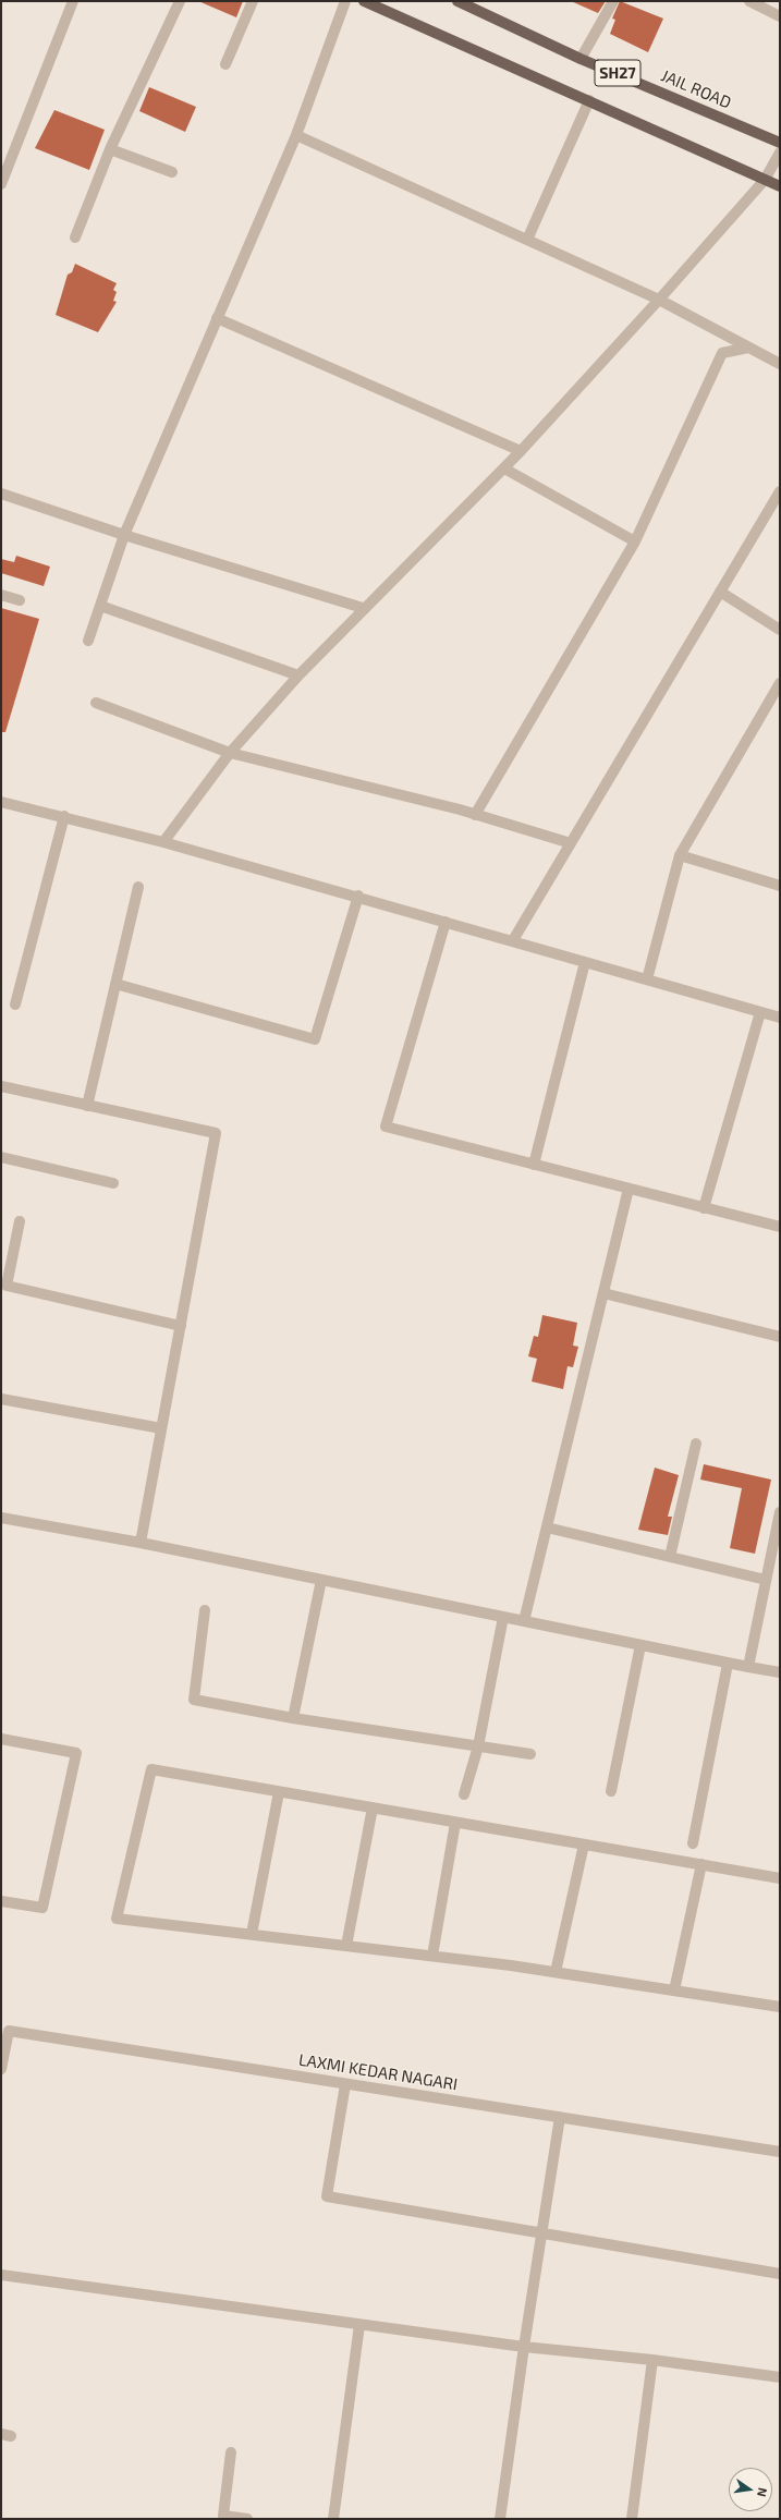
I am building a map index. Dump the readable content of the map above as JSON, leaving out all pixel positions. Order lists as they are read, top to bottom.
{
  "streets": {
    "main road": ["SH27", "JAIL ROAD"],
    "street": ["LAXMI KEDAR NAGARI"]
  },
  "north": "right"
}
